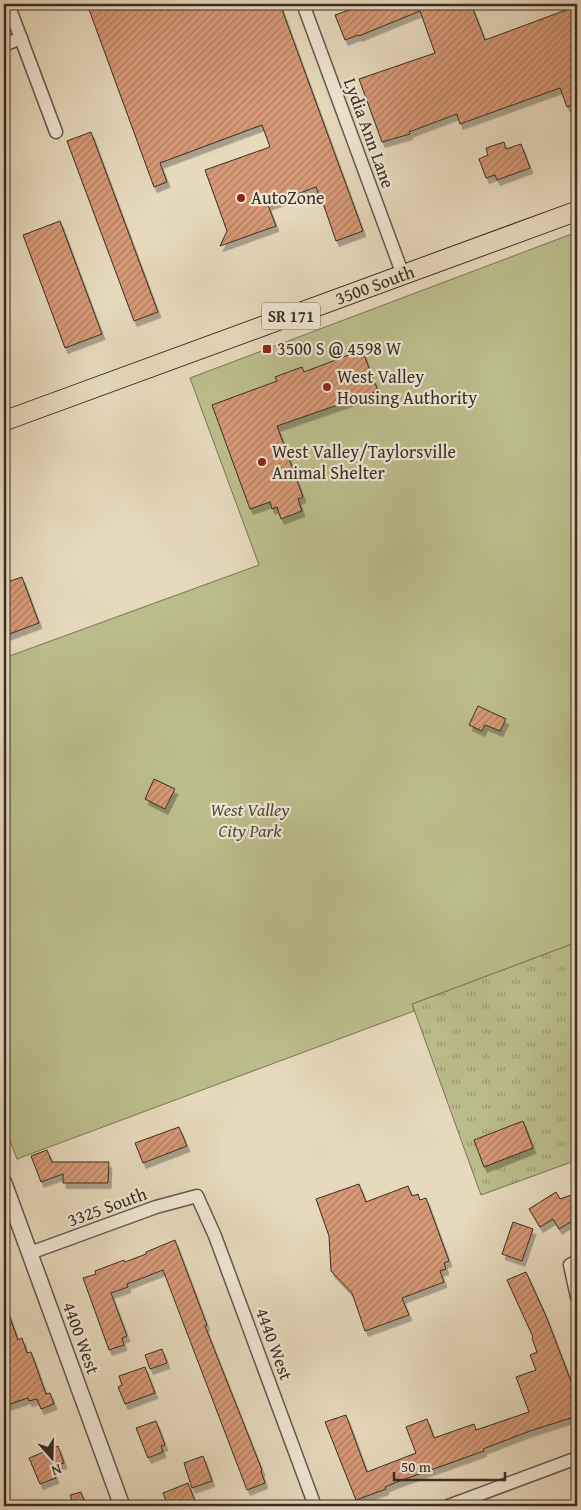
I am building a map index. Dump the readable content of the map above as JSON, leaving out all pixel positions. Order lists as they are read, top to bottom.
{
  "streets": {
    "main road": ["3500 South", "SR 171"],
    "street": [
      "Lydia Ann Lane",
      "3325 South",
      "4400 West",
      "4440 West"
    ]
  },
  "crossings": [
    ["Lydia Ann Lane", "3500 South"],
    ["3325 South", "4400 West"],
    ["3325 South", "4440 West"]
  ],
  "parks": ["West Valley City Park"],
  "places": {
    "other": ["AutoZone", "West Valley Housing Authority", "West Valley/Taylorsville Animal Shelter"],
    "transit": ["3500 S @ 4598 W"]
  },
  "scale_bar": "50 m",
  "north": "bottom"
}
